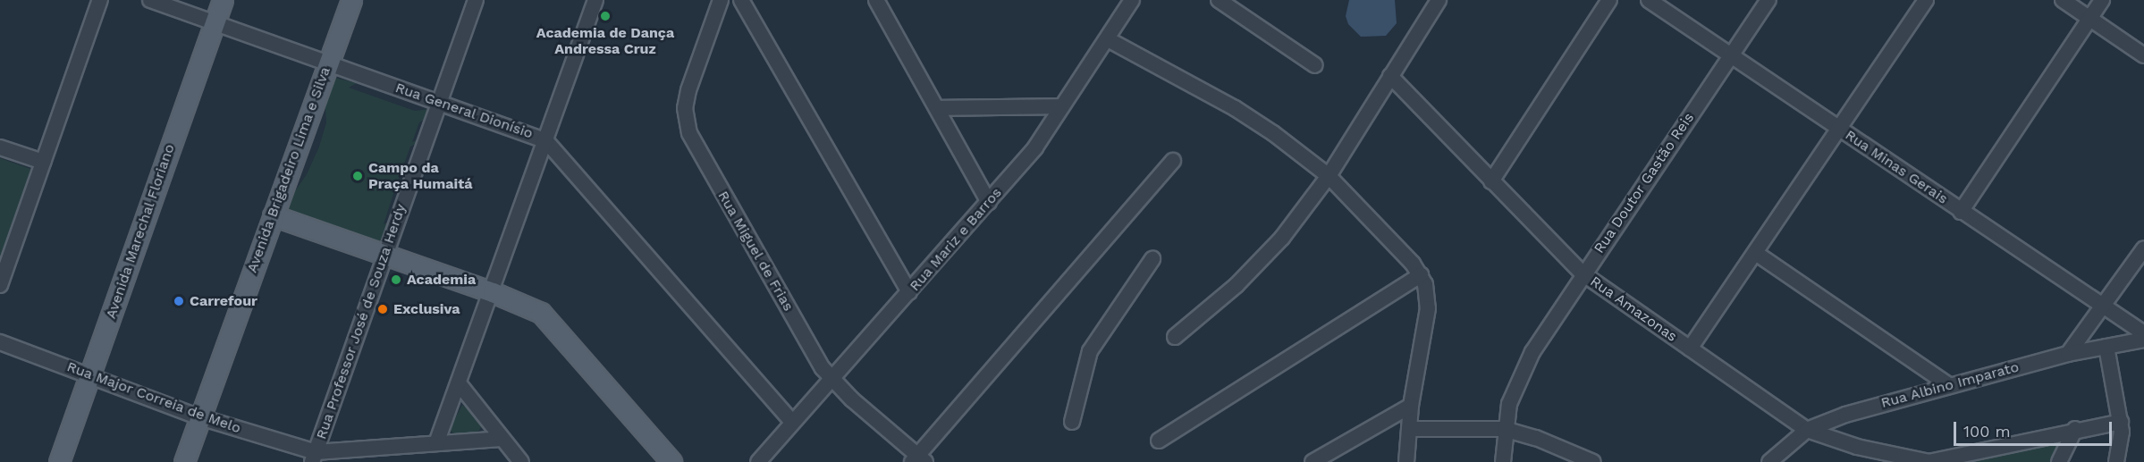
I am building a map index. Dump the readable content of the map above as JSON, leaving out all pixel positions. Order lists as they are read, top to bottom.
{
  "streets": {
    "main road": ["Avenida Brigadeiro Lima e Silva", "Avenida Marechal Floriano"],
    "street": [
      "Rua General Dionísio",
      "Rua Minas Gerais",
      "Rua Doutor Gastão Reis",
      "Rua Mariz e Barros",
      "Rua Miguel de Frias",
      "Rua Amazonas",
      "Rua Professor José de Souza Herdy",
      "Rua Albino Imparato",
      "Rua Major Correia de Melo"
    ]
  },
  "crossings": [
    ["Rua General Dionísio", "Avenida Brigadeiro Lima e Silva"],
    ["Rua General Dionísio", "Avenida Marechal Floriano"],
    ["Rua General Dionísio", "Rua Mariz e Barros"],
    ["Rua General Dionísio", "Rua Professor José de Souza Herdy"],
    ["Rua Minas Gerais", "Rua Doutor Gastão Reis"],
    ["Avenida Brigadeiro Lima e Silva", "Rua Major Correia de Melo"],
    ["Rua Doutor Gastão Reis", "Rua Amazonas"],
    ["Avenida Marechal Floriano", "Rua Major Correia de Melo"],
    ["Rua Mariz e Barros", "Rua Miguel de Frias"],
    ["Rua Amazonas", "Rua Albino Imparato"],
    ["Rua Professor José de Souza Herdy", "Rua Major Correia de Melo"]
  ],
  "places": [
    "Academia de Dança Andressa Cruz",
    "Campo da Praça Humaitá",
    "Academia",
    "Carrefour",
    "Exclusiva"
  ],
  "scale_bar": "100 m"
}
